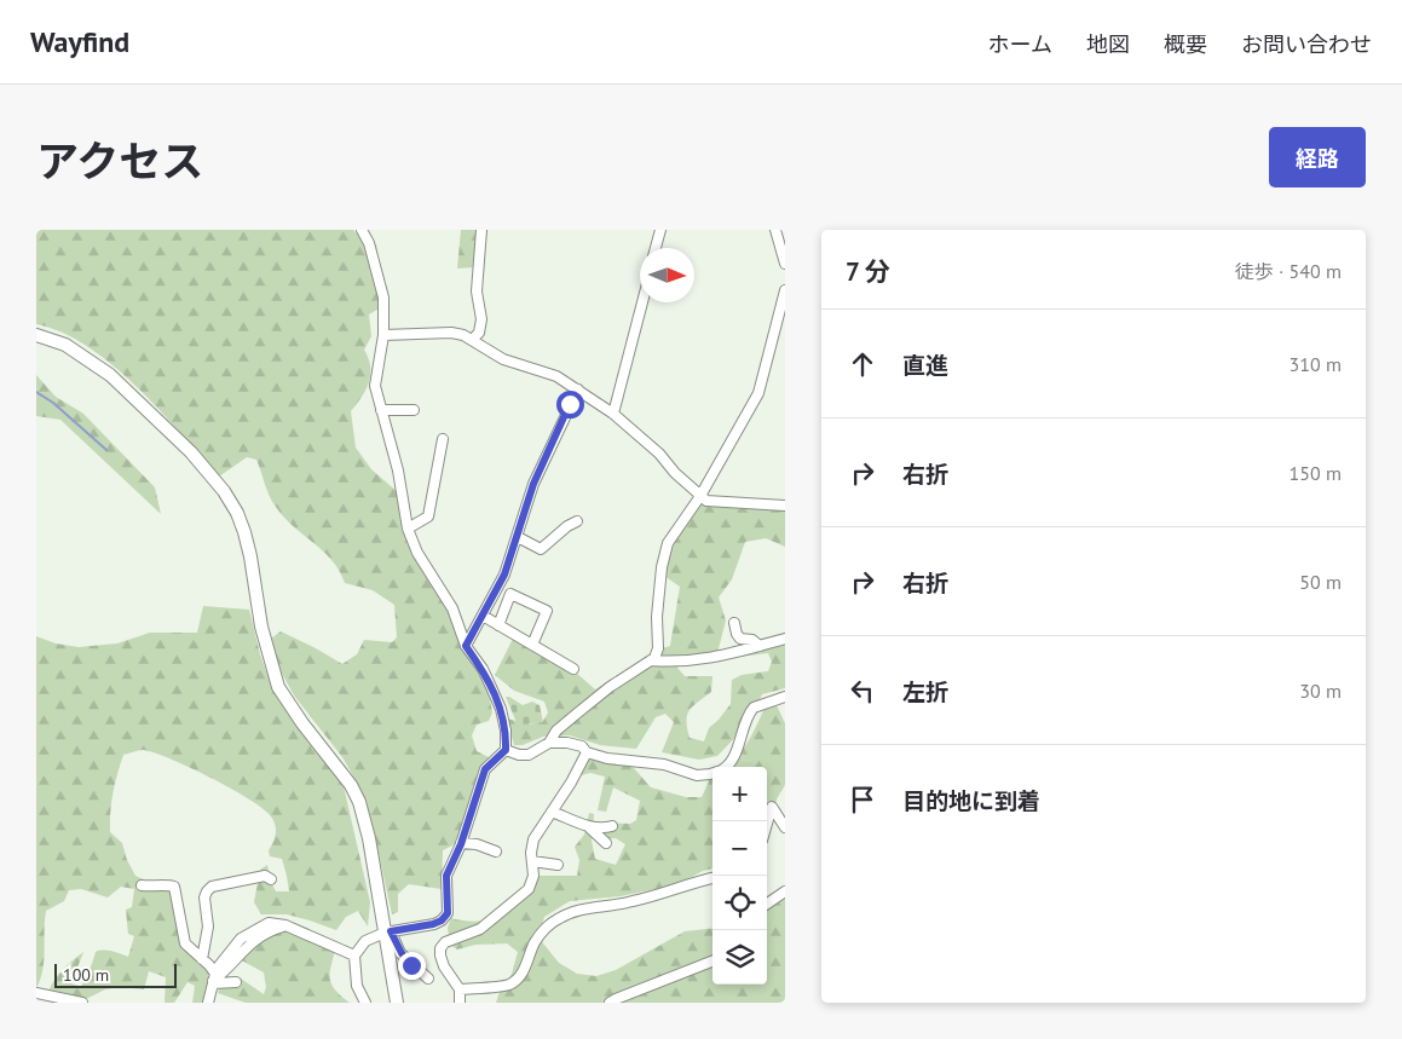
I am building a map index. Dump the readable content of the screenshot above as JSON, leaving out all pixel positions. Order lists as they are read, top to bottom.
{
  "scale_bar": "100 m",
  "north": "right",
  "page": {
    "header": "Wayfind",
    "nav": [
      "ホーム",
      "地図",
      "概要",
      "お問い合わせ"
    ],
    "title": "アクセス",
    "buttons": "経路",
    "heading": ["7 分", "徒歩 · 540 m"],
    "list": [
      ["直進", "310 m"],
      ["右折", "150 m"],
      ["右折", "50 m"],
      ["左折", "30 m"],
      "目的地に到着"
    ],
    "map_buttons": ["+", "−"],
    "scale": "100 m"
  }
}
